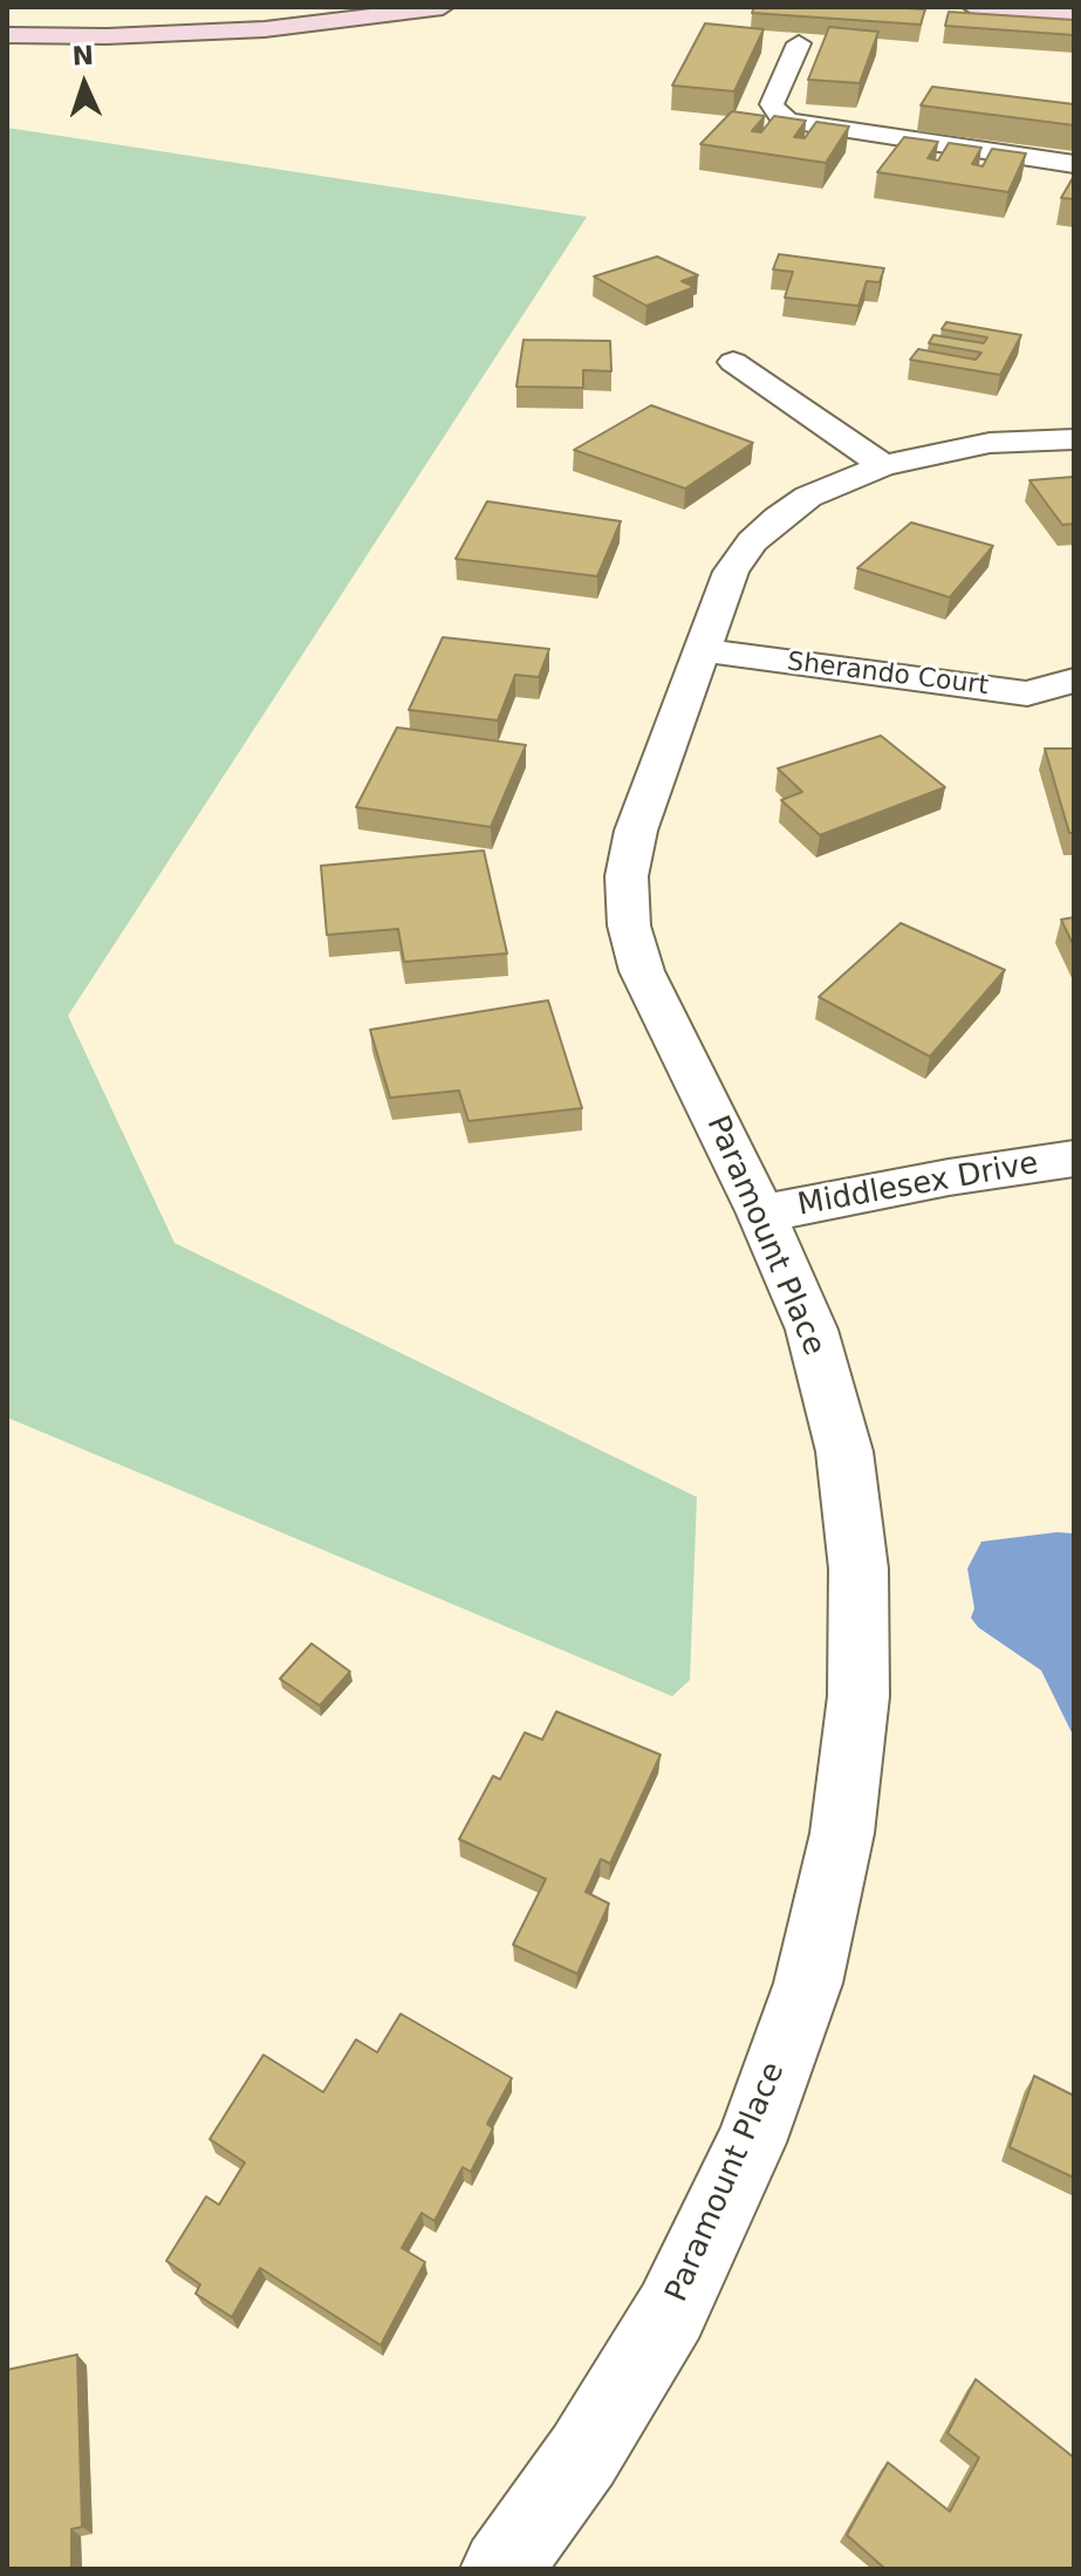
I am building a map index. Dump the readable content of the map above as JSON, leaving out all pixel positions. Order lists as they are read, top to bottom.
{
  "streets": {
    "street": ["Sherando Court", "Middlesex Drive", "Paramount Place"]
  },
  "crossings": [
    ["Sherando Court", "Paramount Place"],
    ["Middlesex Drive", "Paramount Place"]
  ],
  "north": "top"
}
